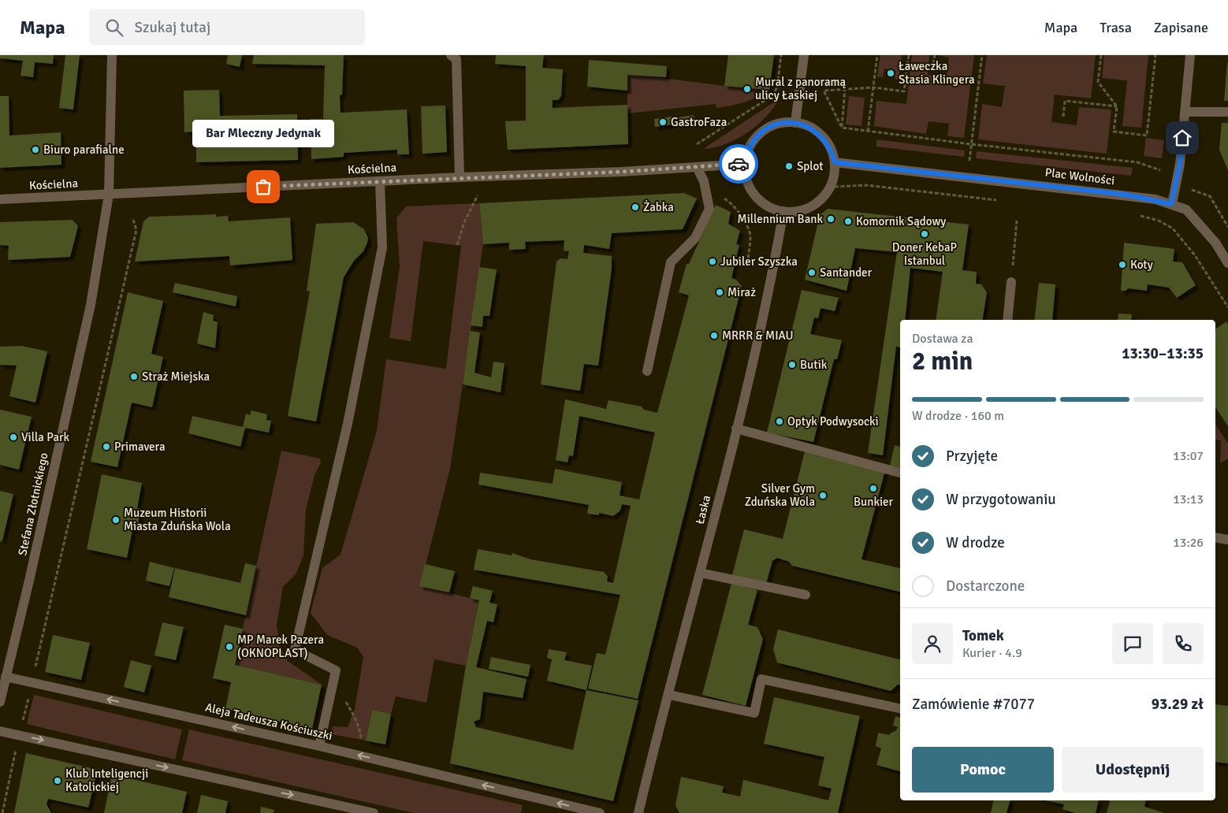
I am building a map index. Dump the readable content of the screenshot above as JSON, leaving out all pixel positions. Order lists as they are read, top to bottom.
{
  "streets": {
    "street": [
      "Kościelna",
      "Plac Wolności",
      "Stefana Złotnickiego",
      "Łaska",
      "Aleja Tadeusza Kościuszki"
    ]
  },
  "crossings": [
    ["Kościelna", "Plac Wolności"],
    ["Kościelna", "Stefana Złotnickiego"],
    ["Kościelna", "Łaska"],
    ["Plac Wolności", "Łaska"],
    ["Stefana Złotnickiego", "Aleja Tadeusza Kościuszki"]
  ],
  "places": [
    "Ławeczka Stasia Klingera",
    "Mural z panoramą ulicy Łaskiej",
    "GastroFaza",
    "Biuro parafialne",
    "Splot",
    "Bar Mleczny Jedynak",
    "Żabka",
    "Millennium Bank",
    "Komornik Sądowy",
    "Doner KebaP Istanbul",
    "Jubiler Szyszka",
    "Koty",
    "Santander",
    "Miraż",
    "MRRR & MIAU",
    "Butik",
    "Straż Miejska",
    "Optyk Podwysocki",
    "Villa Park",
    "Primavera",
    "Bunkier",
    "Silver Gym Zduńska Wola",
    "Muzeum Historii Miasta Zduńska Wola",
    "MP Marek Pazera (OKNOPLAST)",
    "Klub Inteligencji Katolickiej"
  ],
  "page": {
    "header": "Mapa",
    "search": "Szukaj tutaj",
    "nav": ["Mapa", "Trasa", "Zapisane"],
    "bubble": "Bar Mleczny Jedynak",
    "heading": ["2 min", "Dostawa za", "13:30–13:35"],
    "panel": [
      "Tomek",
      "Kurier · 4.9",
      "Zamówienie #7077",
      "93.29 zł"
    ],
    "bar": "W drodze · 160 m",
    "list": [
      ["Przyjęte", "13:07"],
      ["W przygotowaniu", "13:13"],
      ["W drodze", "13:26"],
      "Dostarczone"
    ],
    "buttons": ["Pomoc", "Udostępnij"]
  }
}
